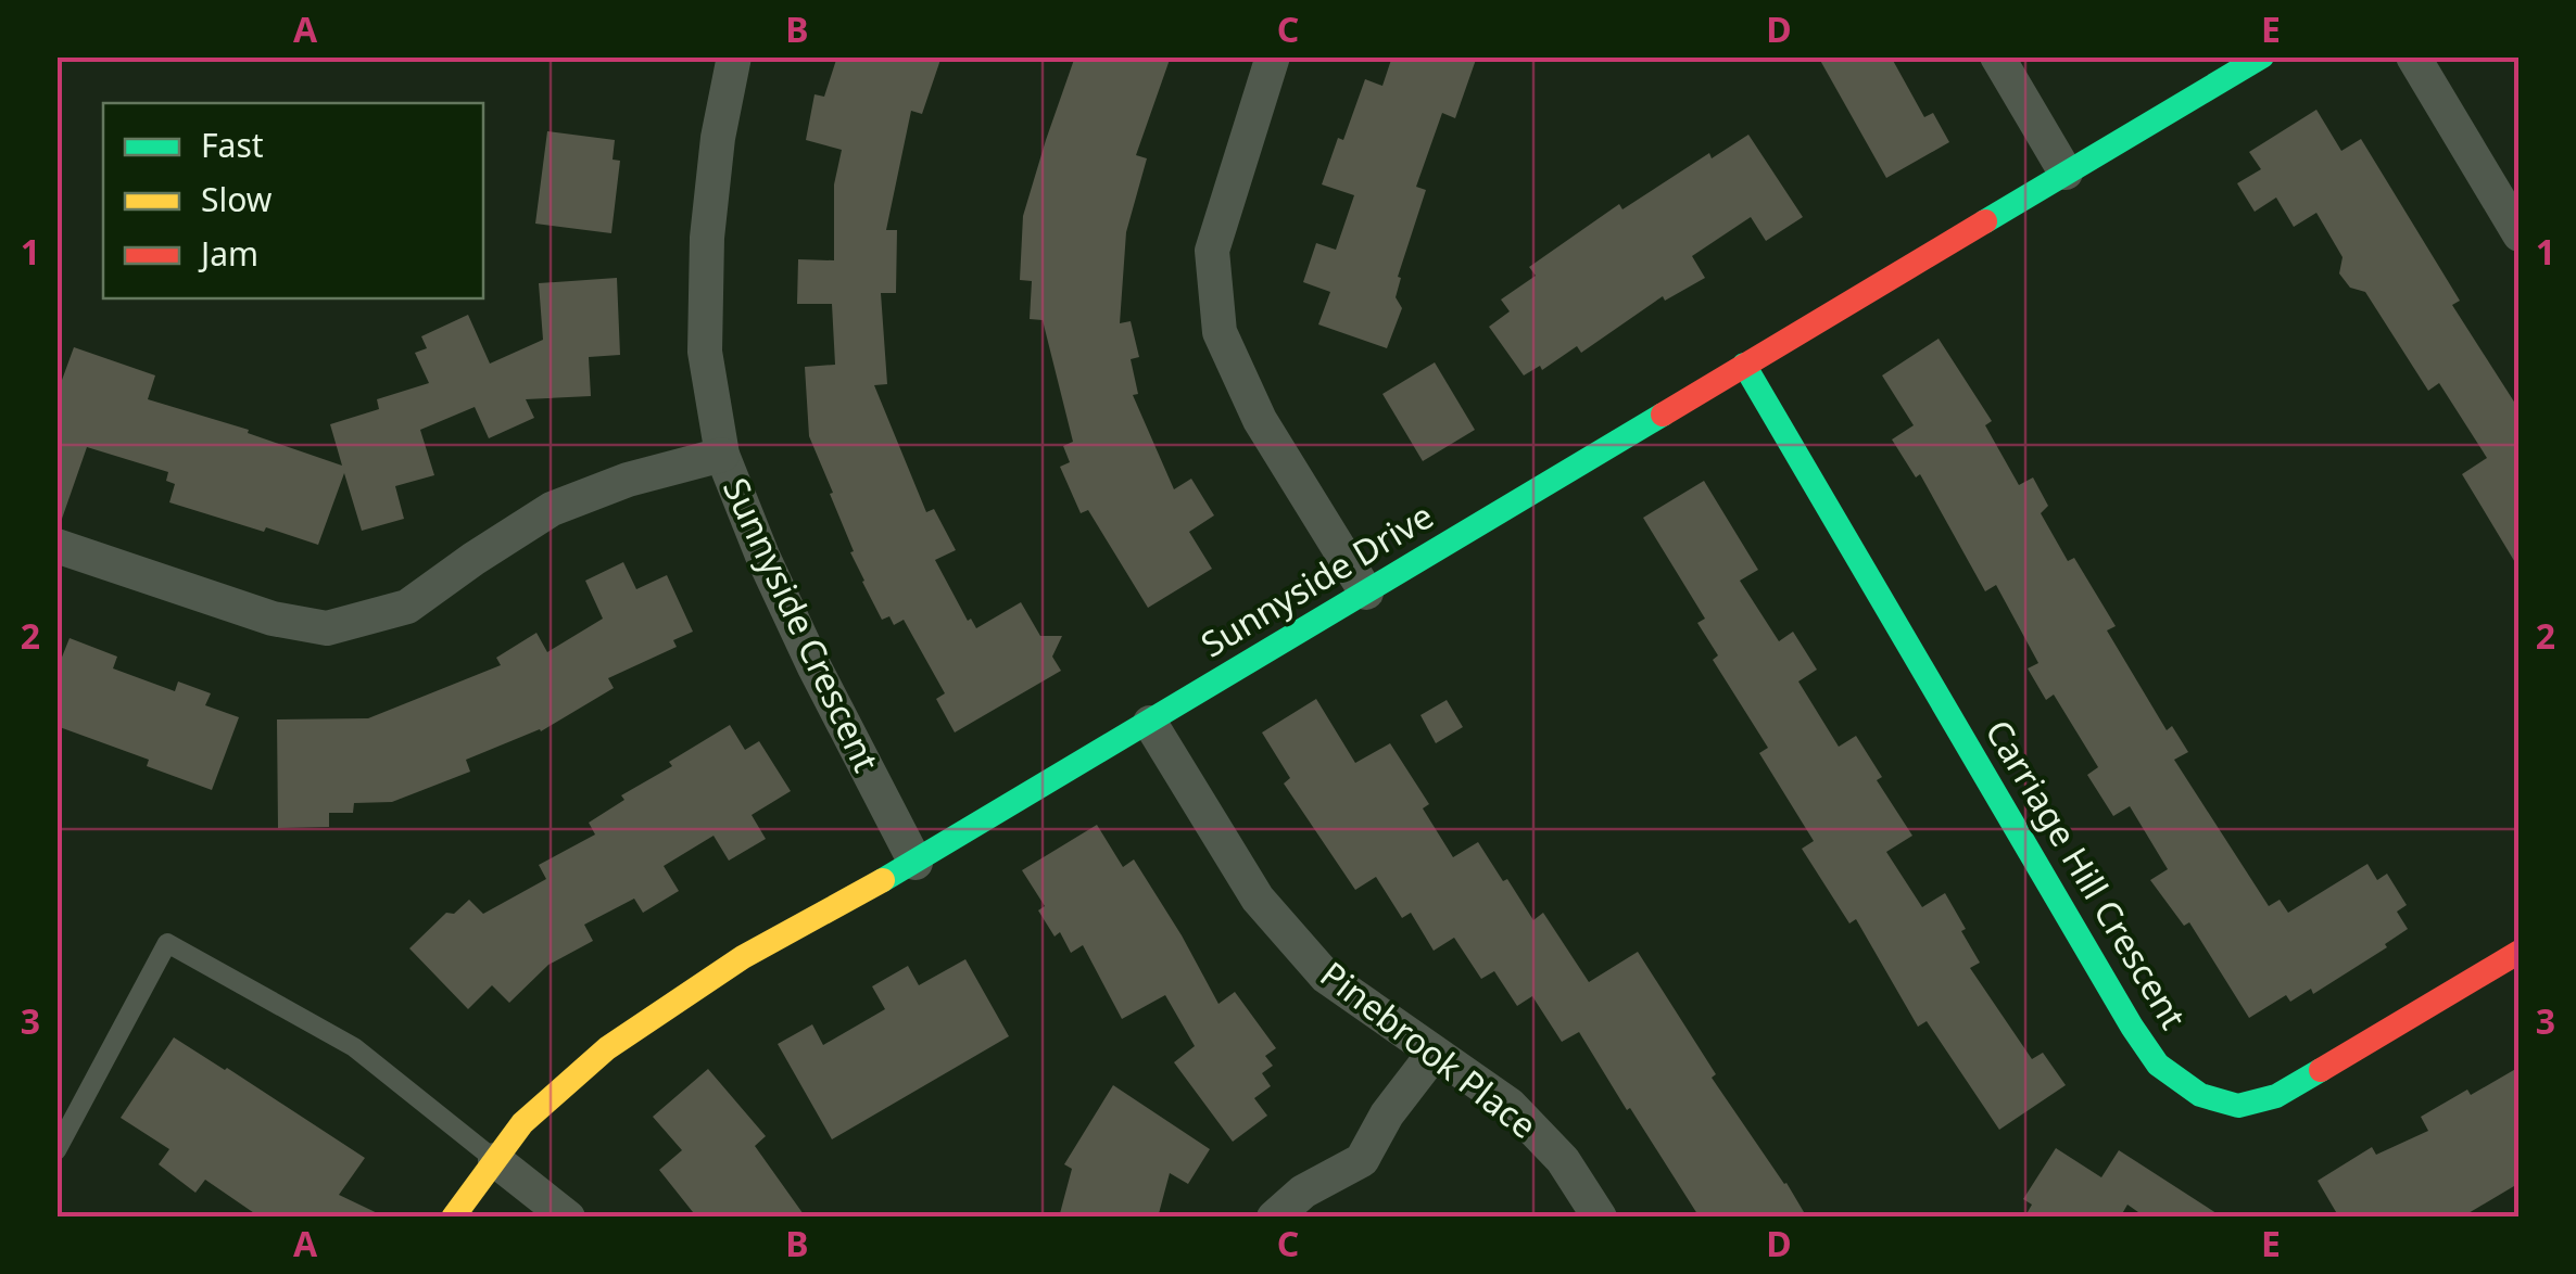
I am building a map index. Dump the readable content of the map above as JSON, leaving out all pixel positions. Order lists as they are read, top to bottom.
{
  "streets": {
    "street": [
      "Sunnyside Drive",
      "Sunnyside Crescent",
      "Carriage Hill Crescent",
      "Pinebrook Place"
    ]
  },
  "crossings": [
    ["Sunnyside Drive", "Sunnyside Crescent"],
    ["Sunnyside Drive", "Carriage Hill Crescent"],
    ["Sunnyside Drive", "Pinebrook Place"]
  ],
  "legend": ["Fast", "Slow", "Jam"],
  "grid": {
    "columns": [
      "A",
      "B",
      "C",
      "D",
      "E"
    ],
    "rows": ["1", "2", "3"]
  }
}
